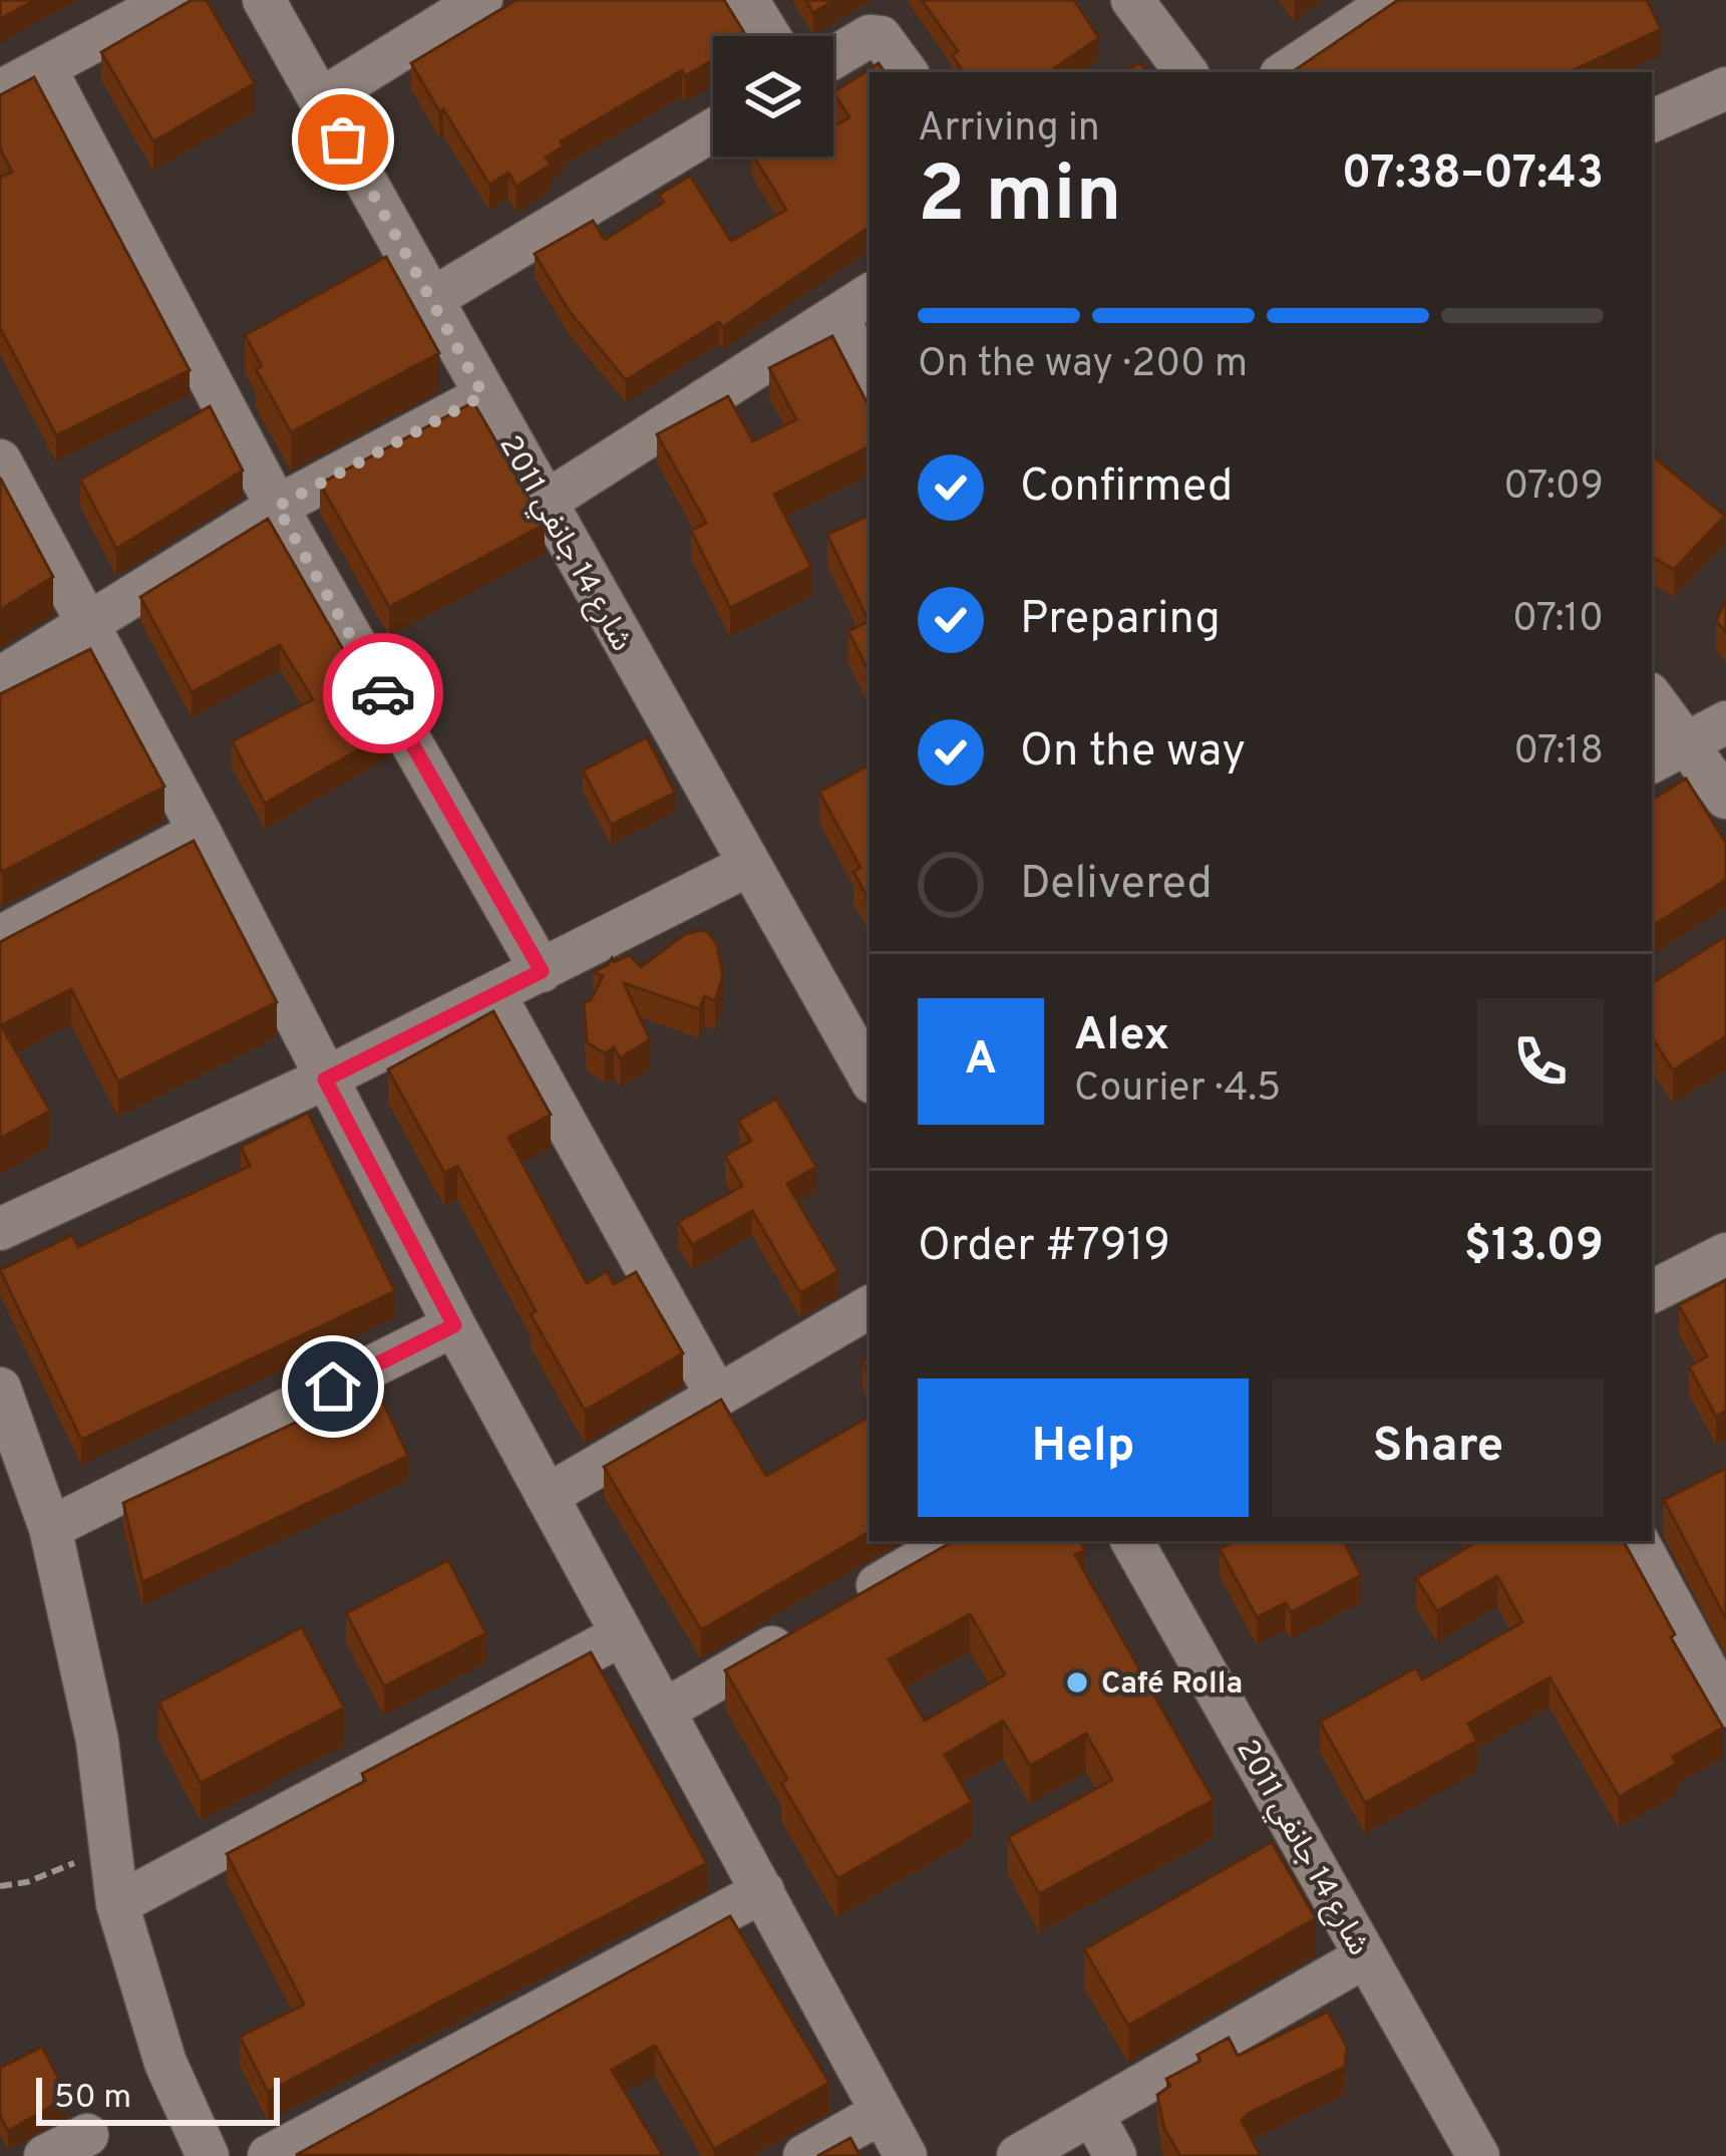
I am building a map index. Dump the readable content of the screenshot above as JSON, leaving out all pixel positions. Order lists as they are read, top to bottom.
{
  "streets": {
    "street": ["شارع 14 جانفي 2011"]
  },
  "places": ["Café Rolla"],
  "scale_bar": "50 m",
  "page": {
    "heading": ["2 min", "Arriving in", "07:38–07:43"],
    "panel": [
      "Alex",
      "Courier · 4.5",
      "Order #7919",
      "$13.09"
    ],
    "bar": "On the way · 200 m",
    "list": [
      ["Confirmed", "07:09"],
      ["Preparing", "07:10"],
      ["On the way", "07:18"],
      "Delivered"
    ],
    "round": "A",
    "buttons": ["Help", "Share"],
    "scale": "50 m"
  }
}
